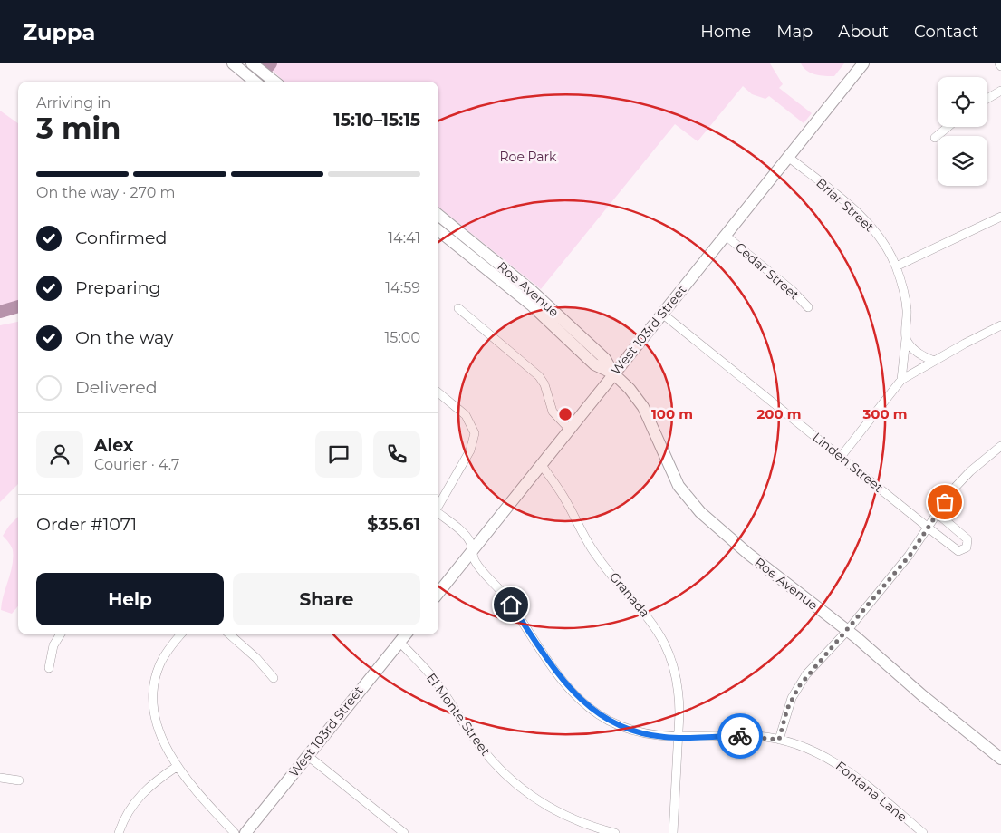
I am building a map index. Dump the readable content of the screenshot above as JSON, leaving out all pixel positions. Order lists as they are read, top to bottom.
{
  "streets": {
    "main road": ["Roe Avenue", "West 103rd Street"],
    "street": [
      "Briar Street",
      "Cedar Street",
      "Linden Street",
      "Granada",
      "El Monte Street",
      "Fontana Lane"
    ]
  },
  "crossings": [
    ["Briar Street", "West 103rd Street"],
    ["Cedar Street", "West 103rd Street"],
    ["Roe Avenue", "West 103rd Street"],
    ["West 103rd Street", "Linden Street"],
    ["West 103rd Street", "Granada"],
    ["West 103rd Street", "El Monte Street"],
    ["West 103rd Street", "Fontana Lane"],
    ["Granada", "Fontana Lane"]
  ],
  "parks": ["Roe Park"],
  "page": {
    "header": "Zuppa",
    "nav": [
      "Home",
      "Map",
      "About",
      "Contact"
    ],
    "heading": ["3 min", "Arriving in", "15:10–15:15"],
    "panel": [
      "Alex",
      "Courier · 4.7",
      "Order #1071",
      "$35.61"
    ],
    "bar": "On the way · 270 m",
    "list": [
      ["Confirmed", "14:41"],
      ["Preparing", "14:59"],
      ["On the way", "15:00"],
      "Delivered"
    ],
    "buttons": ["Help", "Share"]
  },
  "rings": ["100 m", "200 m", "300 m"]
}
